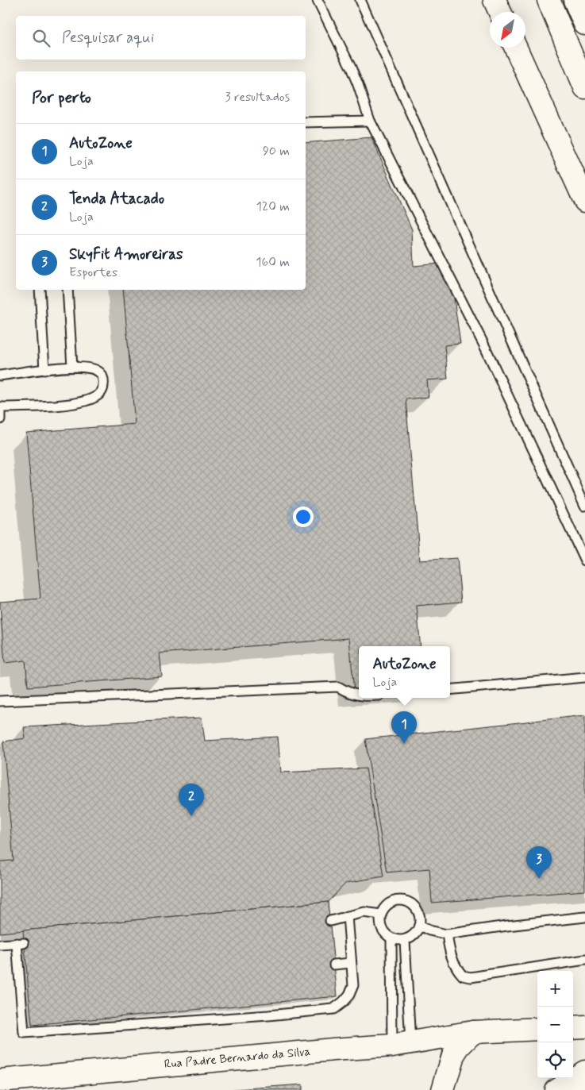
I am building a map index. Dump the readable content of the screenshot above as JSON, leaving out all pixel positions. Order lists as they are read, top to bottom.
{
  "streets": {
    "main road": ["Rua Padre Bernardo da Silva"]
  },
  "north": "bottom left",
  "page": {
    "search": "Pesquisar aqui",
    "heading": ["Por perto", "3 resultados"],
    "list": [
      {
        "mark": "1",
        "name": "AutoZone",
        "note": "Loja",
        "value": "90 m"
      },
      {
        "mark": "2",
        "name": "Tenda Atacado",
        "note": "Loja",
        "value": "120 m"
      },
      {
        "mark": "3",
        "name": "SkyFit Amoreiras",
        "note": "Esportes",
        "value": "160 m"
      }
    ],
    "popup": ["AutoZone", "Loja"],
    "pins": ["1", "2", "3"],
    "map_buttons": ["+", "−"]
  }
}
